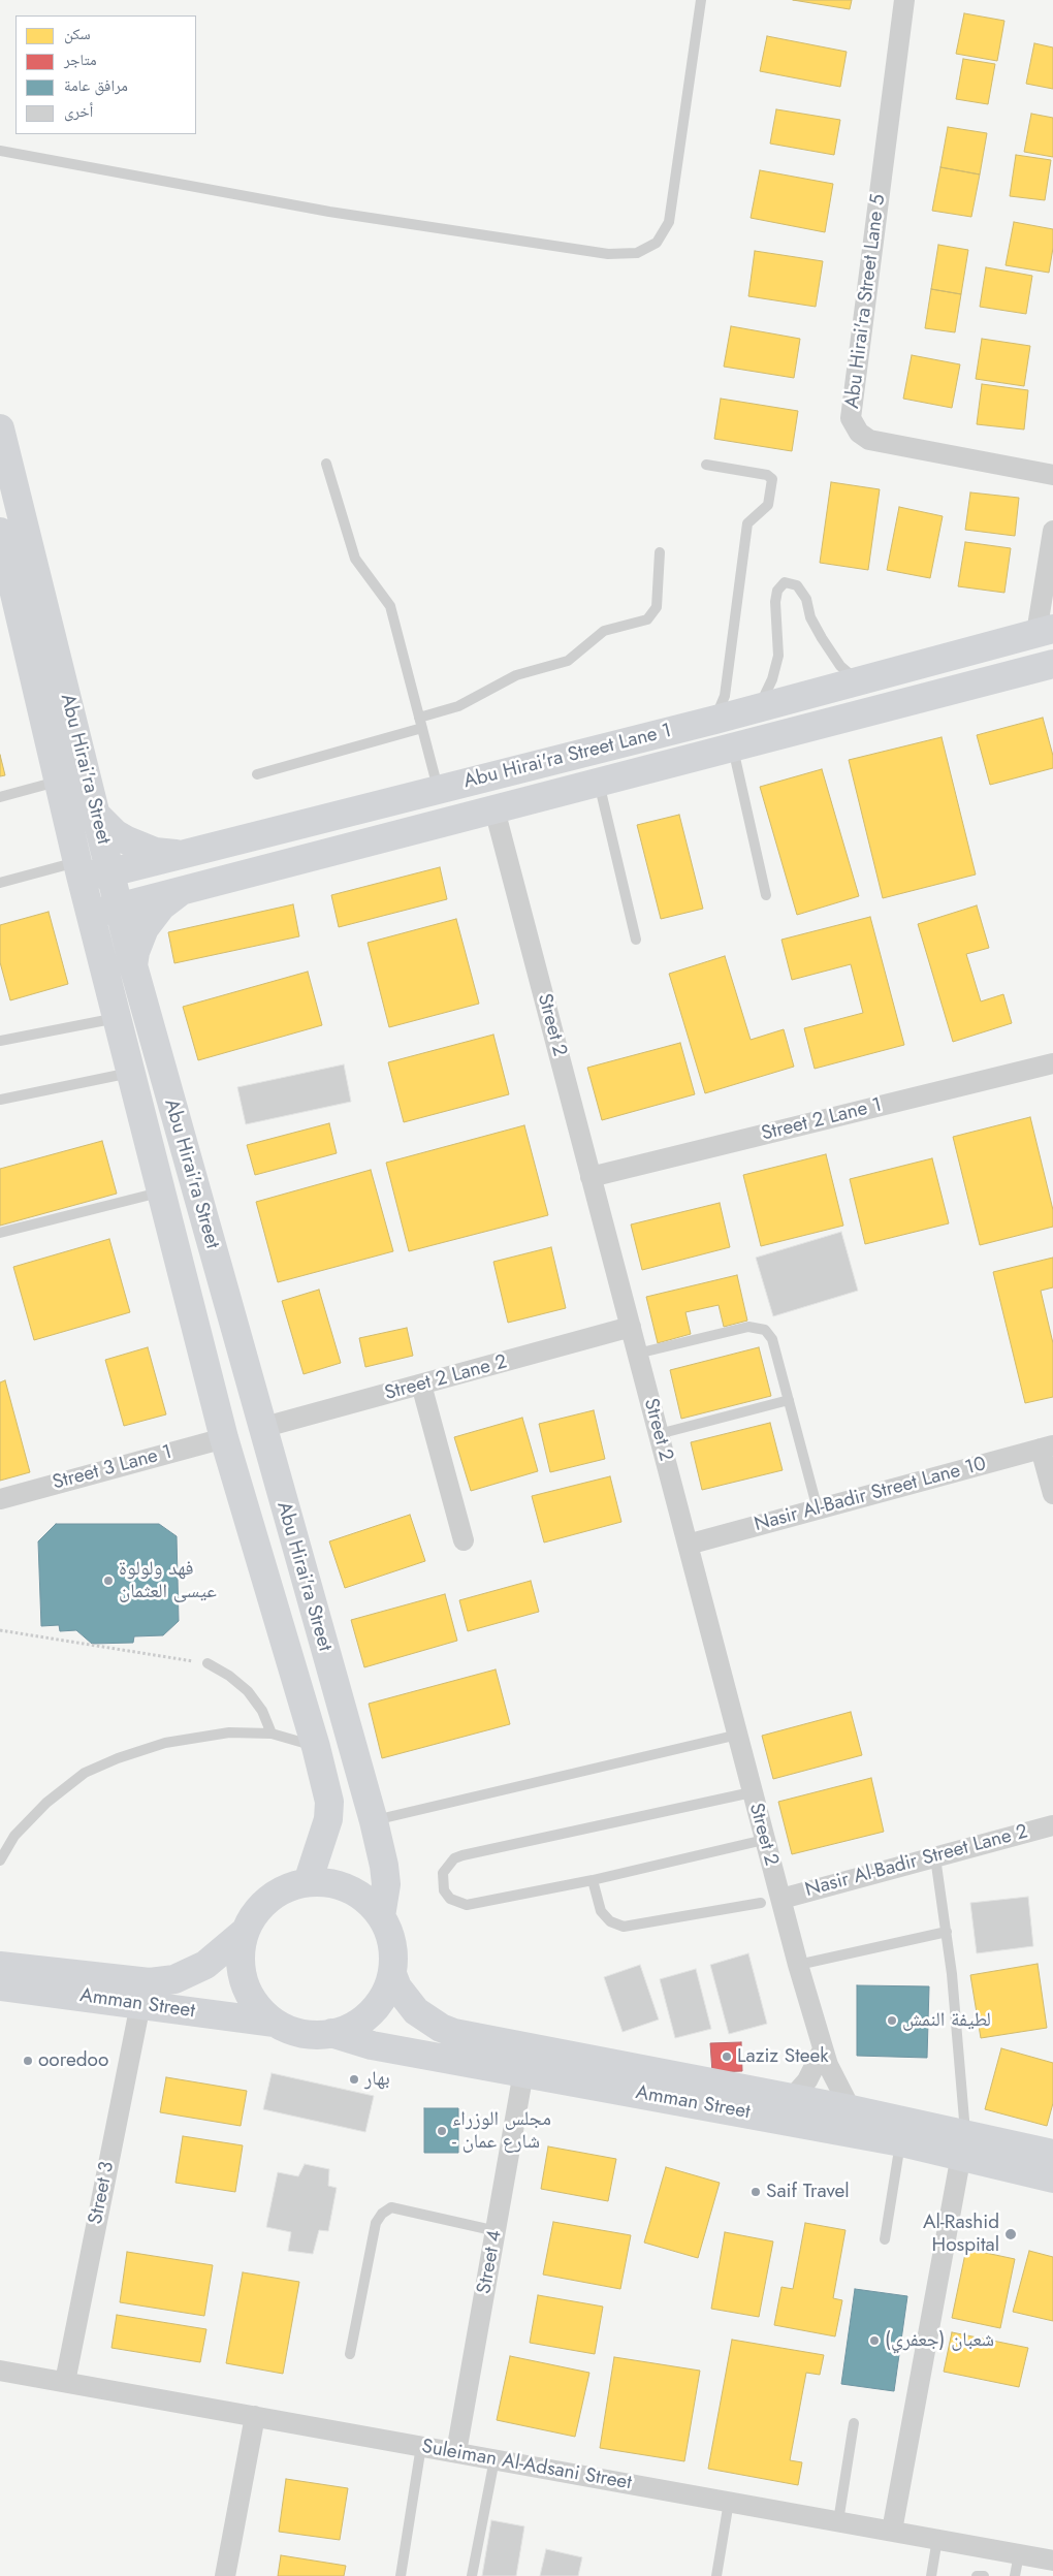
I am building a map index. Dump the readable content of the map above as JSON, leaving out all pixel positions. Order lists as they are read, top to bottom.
{
  "streets": {
    "street": [
      "Abu Hirai'ra Street Lane 5",
      "Abu Hirai'ra Street Lane 1",
      "Abu Hirai'ra Street",
      "Street 2",
      "Street 2 Lane 1",
      "Street 2 Lane 2",
      "Street 3 Lane 1",
      "Nasir Al-Badir Street Lane 10",
      "Nasir Al-Badir Street Lane 2",
      "Amman Street",
      "Street 3",
      "Street 4",
      "Suleiman Al-Adsani Street"
    ]
  },
  "crossings": [
    ["Abu Hirai'ra Street Lane 1", "Abu Hirai'ra Street"],
    ["Abu Hirai'ra Street Lane 1", "Street 2"],
    ["Abu Hirai'ra Street", "Street 2 Lane 2"],
    ["Abu Hirai'ra Street", "Street 3 Lane 1"],
    ["Abu Hirai'ra Street", "Amman Street"],
    ["Street 2", "Street 2 Lane 1"],
    ["Street 2", "Street 2 Lane 2"],
    ["Street 2", "Nasir Al-Badir Street Lane 10"],
    ["Street 2", "Nasir Al-Badir Street Lane 2"],
    ["Street 2", "Amman Street"],
    ["Amman Street", "Street 3"],
    ["Amman Street", "Street 4"],
    ["Street 3", "Suleiman Al-Adsani Street"],
    ["Street 4", "Suleiman Al-Adsani Street"]
  ],
  "places": [
    "فهد ولولوة عيسى العثمان",
    "لطيفة النمش",
    "Laziz Steek",
    "ooredoo",
    "بهار",
    "مجلس الوزراء - شارع عمان",
    "Saif Travel",
    "Al-Rashid Hospital",
    "شعبان (جعفري)"
  ],
  "legend": [
    "سكن",
    "متاجر",
    "مرافق عامة",
    "أخرى"
  ]
}
